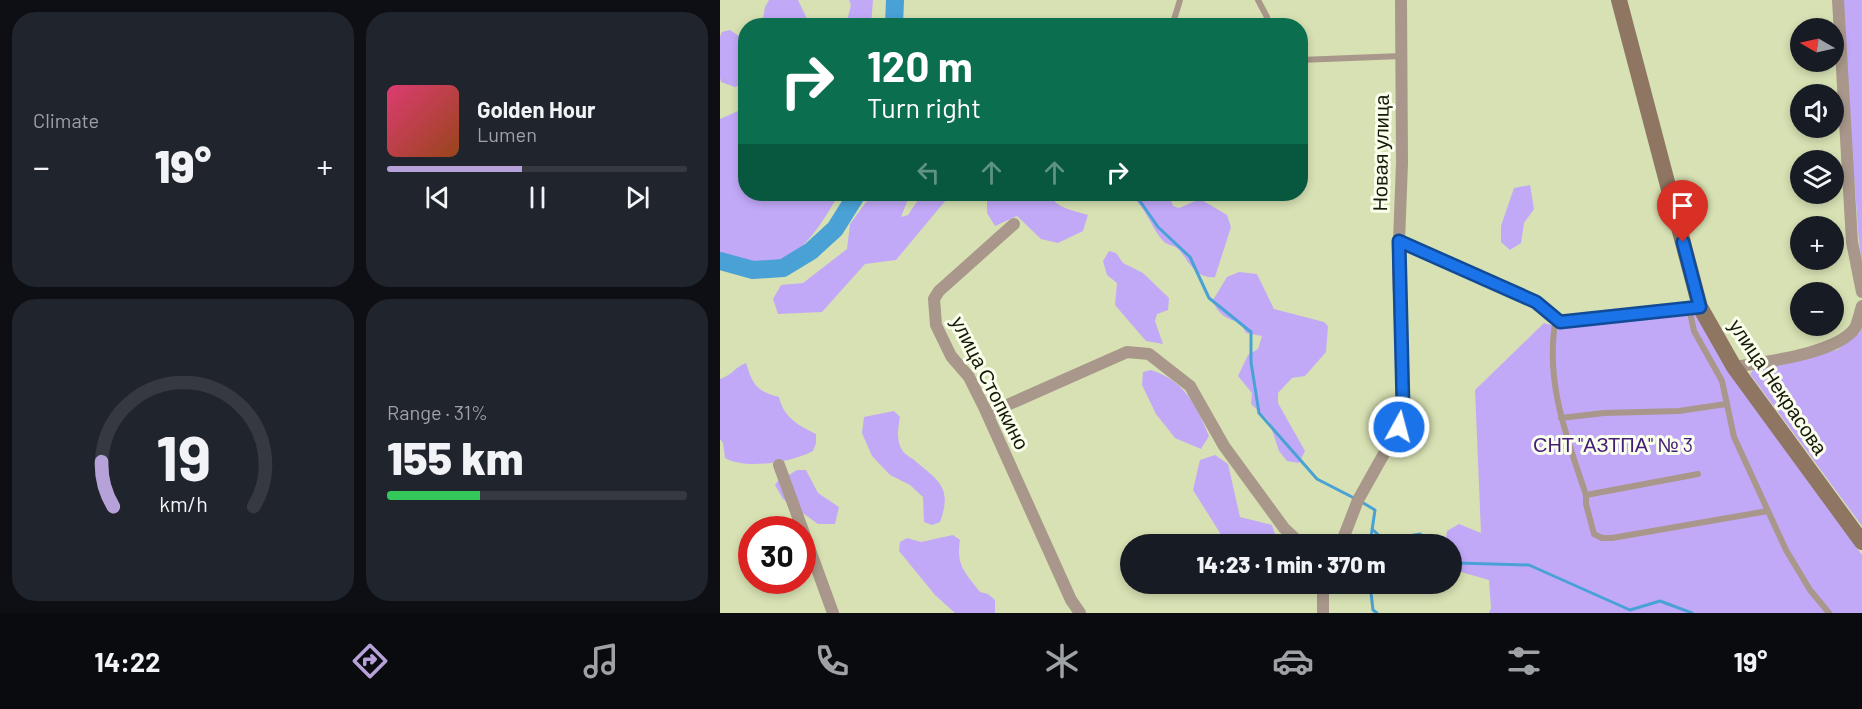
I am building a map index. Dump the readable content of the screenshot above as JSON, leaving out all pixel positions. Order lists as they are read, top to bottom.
{
  "streets": {
    "main road": ["улица Некрасова"],
    "street": ["Новая улица", "улица Стопкино"]
  },
  "parks": ["СНТ \"АЗТПА\" № 3"],
  "north": "left",
  "page": {
    "tile": [
      "Climate",
      ["Range · 31%", "155 km"]
    ],
    "map_buttons": ["+", "−"],
    "turn": ["120 m", "Turn right"],
    "song": ["Golden Hour", "Lumen"],
    "heat": ["−", "19°", "+"],
    "limit": "30",
    "trip": "14:23 · 1 min · 370 m",
    "tabs": ["14:22", "19°"],
    "gauge": ["19", "km/h"]
  }
}
